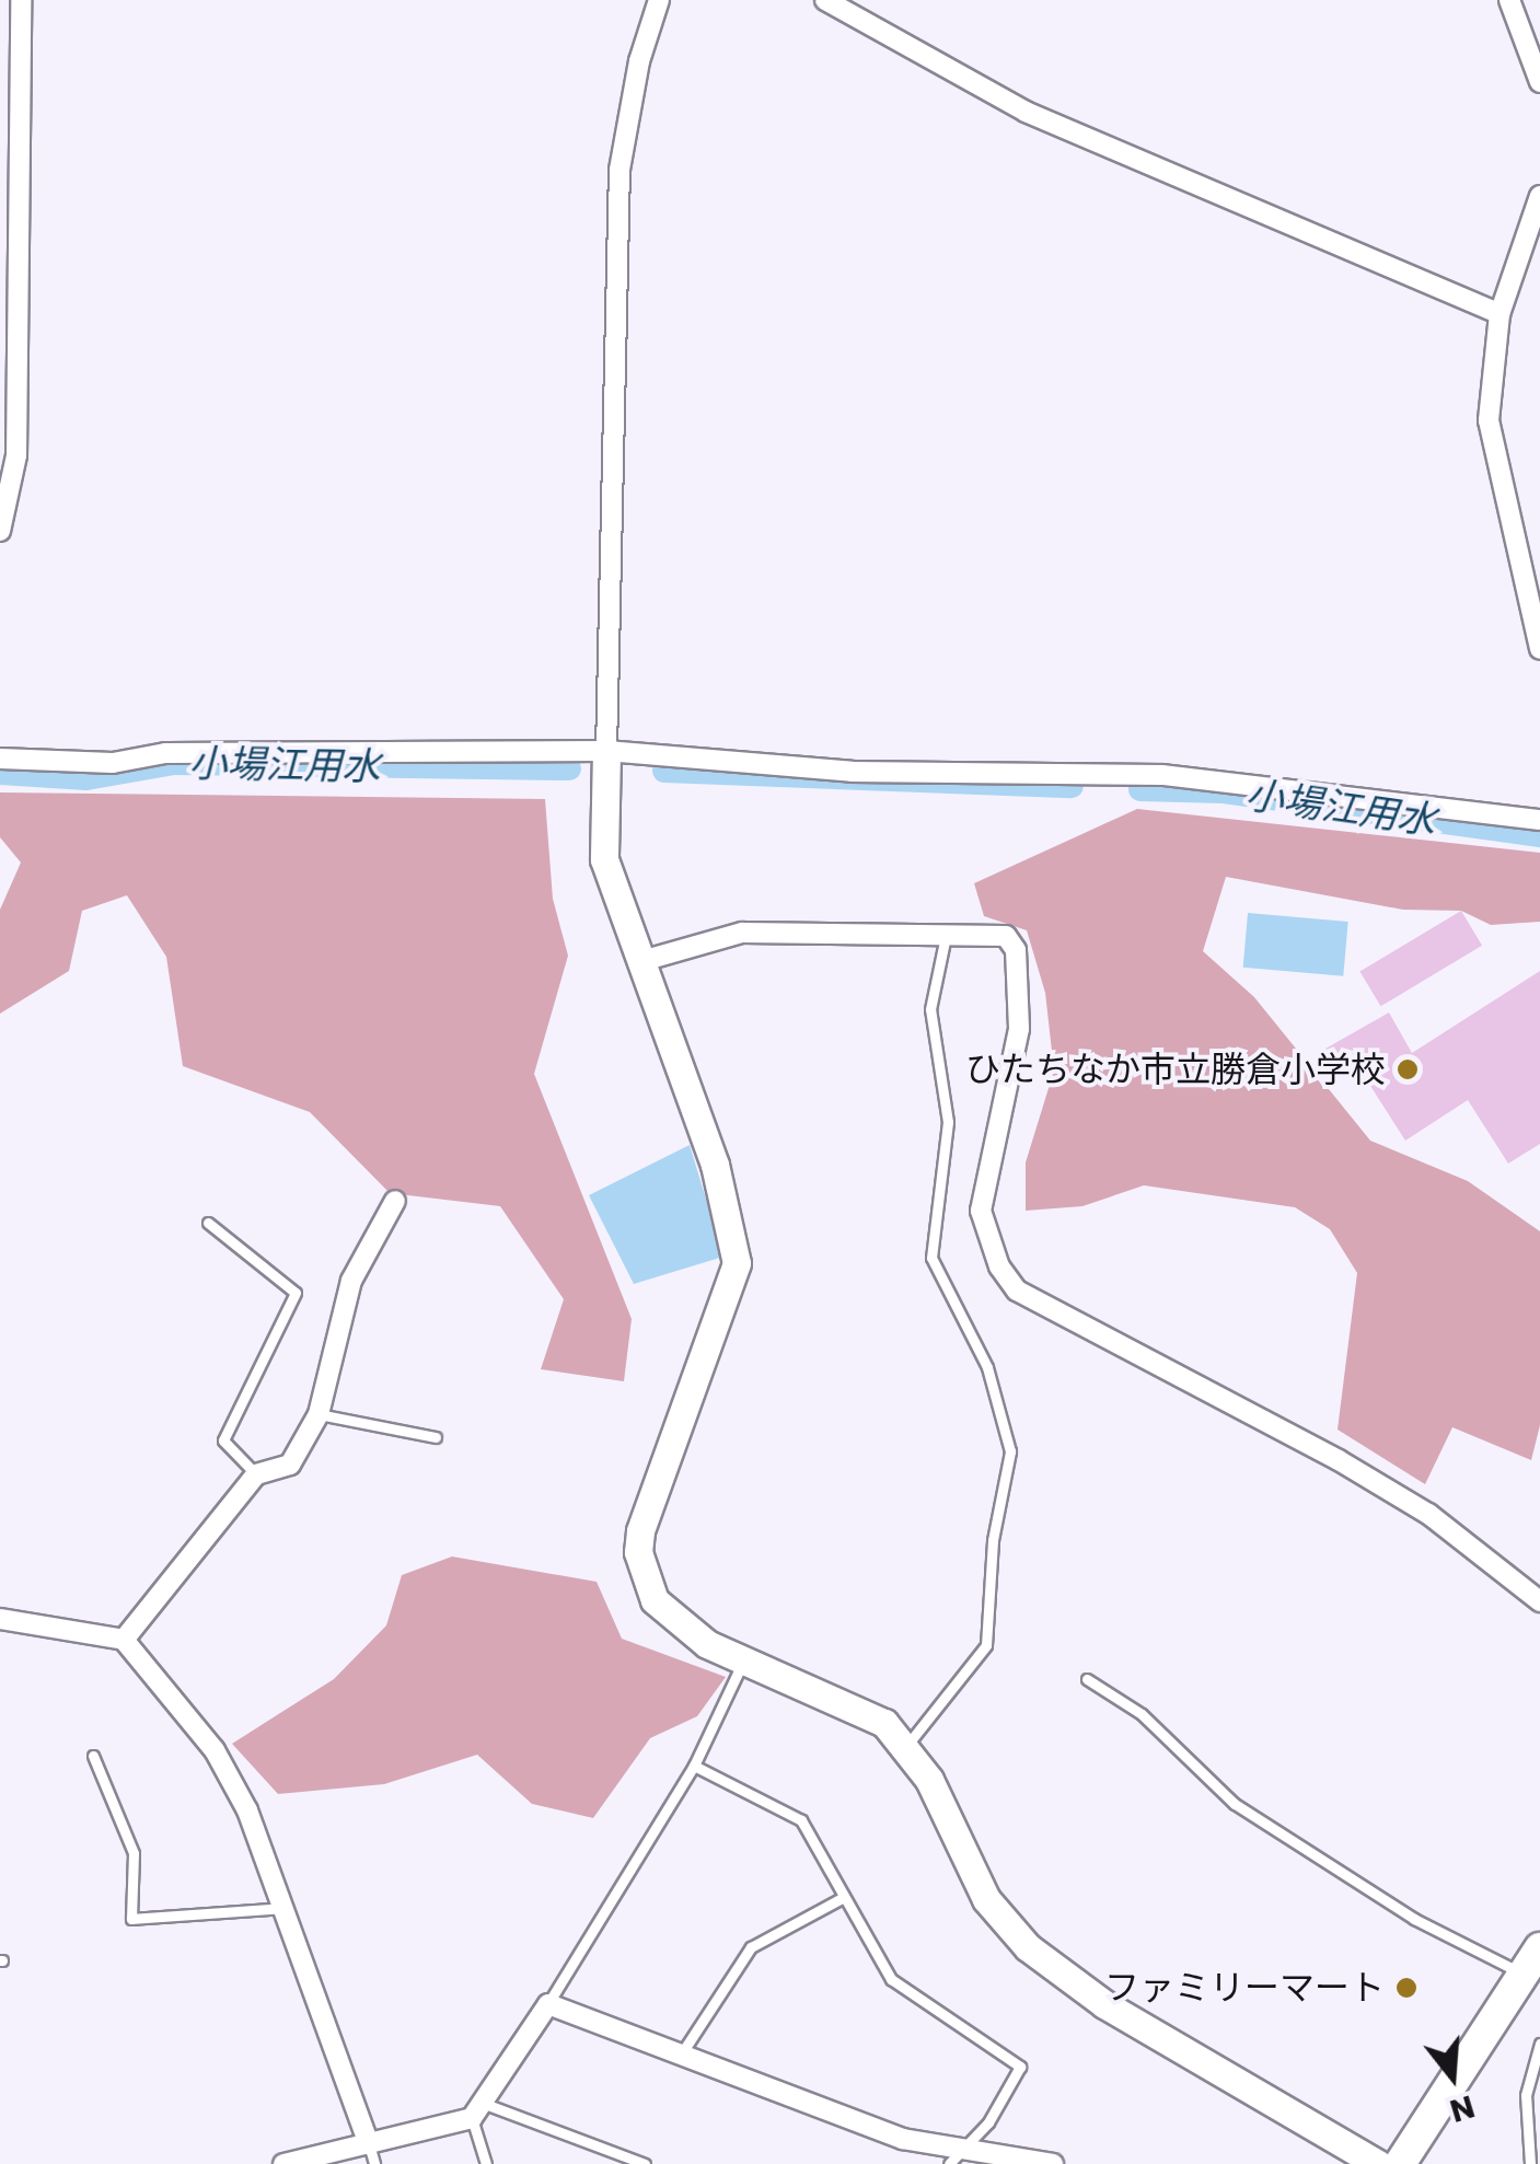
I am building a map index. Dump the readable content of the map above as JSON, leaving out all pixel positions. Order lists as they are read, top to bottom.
{
  "water": ["小場江用水"],
  "places": ["ひたちなか市立勝倉小学校", "ファミリーマート"],
  "north": "bottom"
}
